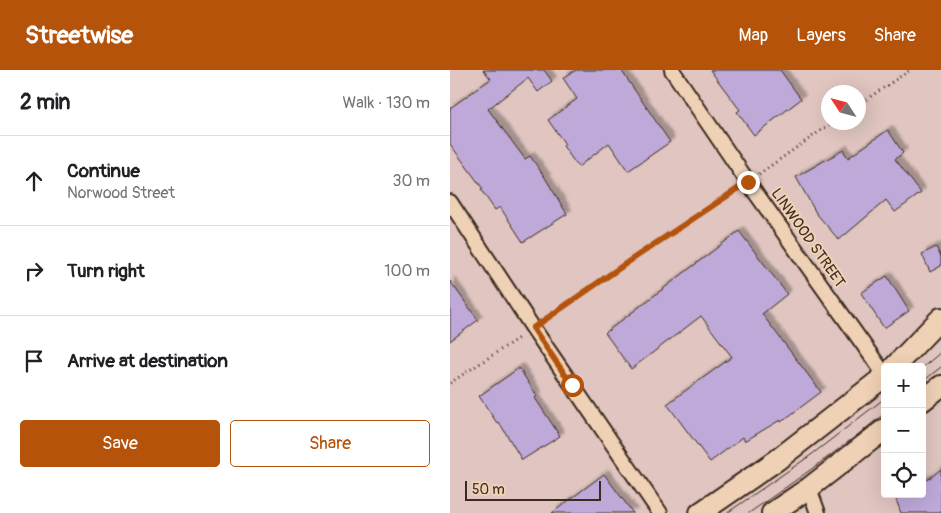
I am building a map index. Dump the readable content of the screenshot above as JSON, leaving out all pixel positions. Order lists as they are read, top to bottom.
{
  "streets": {
    "street": ["LINWOOD STREET"]
  },
  "scale_bar": "50 m",
  "north": "top left",
  "page": {
    "header": "Streetwise",
    "nav": ["Map", "Layers", "Share"],
    "heading": ["2 min", "Walk · 130 m"],
    "list": [
      ["Continue", "Norwood Street", "30 m"],
      ["Turn right", "100 m"],
      "Arrive at destination"
    ],
    "map_buttons": ["+", "−"],
    "buttons": ["Save", "Share"],
    "scale": "50 m"
  }
}
